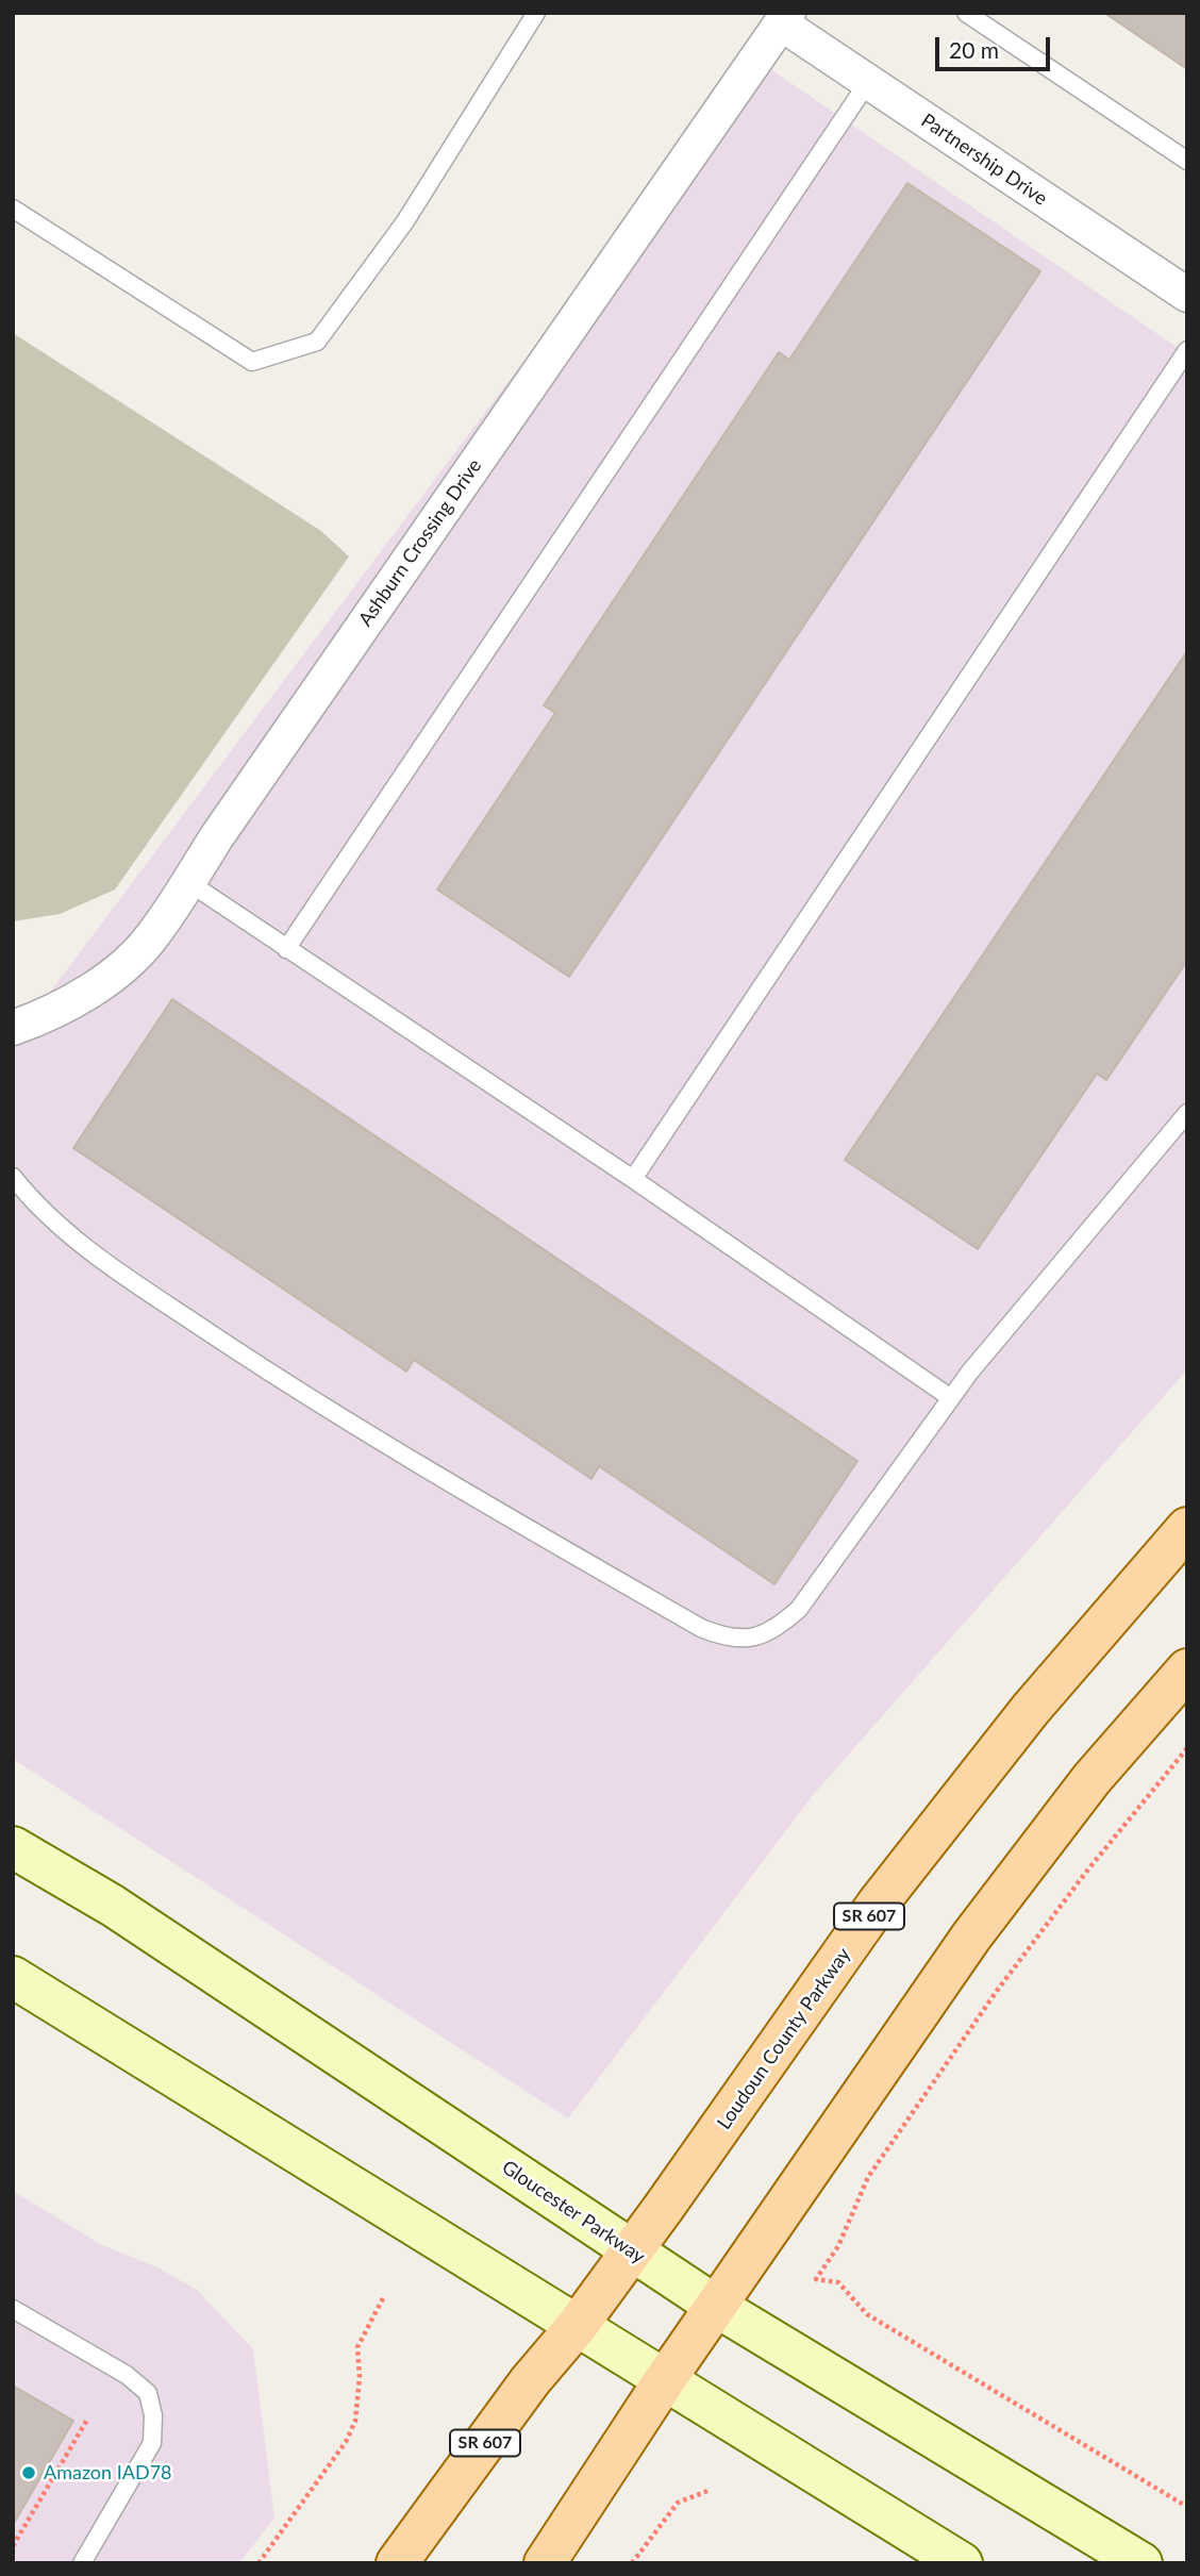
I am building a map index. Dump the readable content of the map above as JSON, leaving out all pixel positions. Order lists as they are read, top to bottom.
{
  "streets": {
    "main road": ["SR 607", "Loudoun County Parkway", "Gloucester Parkway"],
    "street": ["Partnership Drive", "Ashburn Crossing Drive"]
  },
  "crossings": [
    ["Partnership Drive", "Ashburn Crossing Drive"],
    ["Loudoun County Parkway", "Gloucester Parkway"]
  ],
  "places": ["Amazon IAD78"],
  "scale_bar": "20 m"
}
